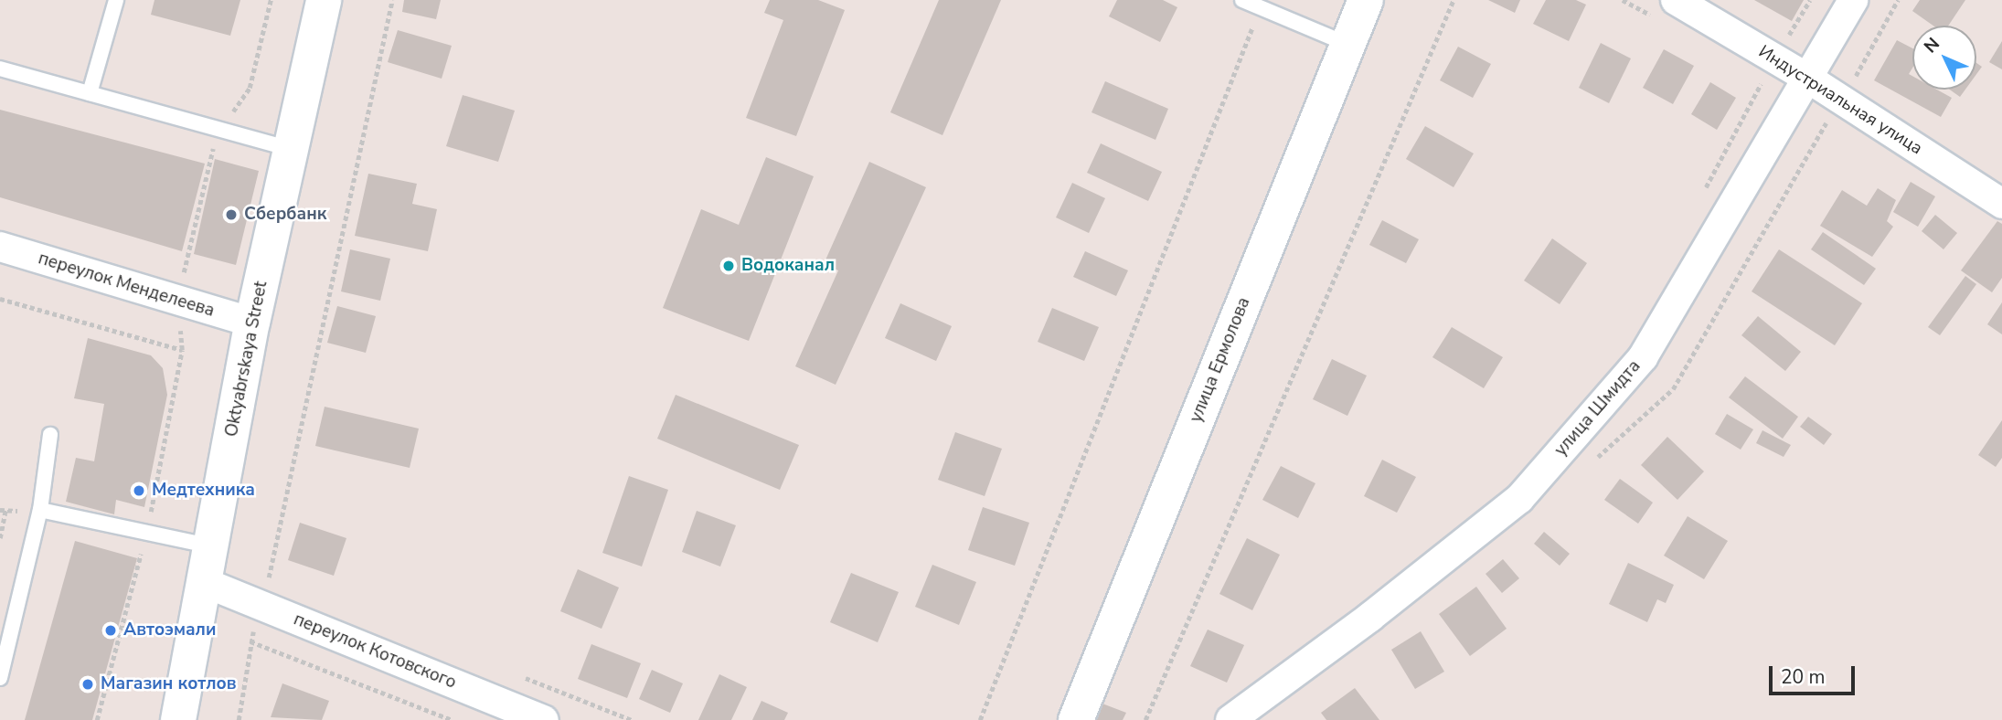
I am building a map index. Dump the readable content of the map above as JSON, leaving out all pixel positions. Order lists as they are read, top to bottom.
{
  "streets": {
    "street": [
      "Индустриальная улица",
      "переулок Менделеева",
      "Oktyabrskaya Street",
      "улица Ермолова",
      "улица Шмидта",
      "переулок Котовского"
    ]
  },
  "crossings": [
    ["Индустриальная улица", "улица Шмидта"],
    ["переулок Менделеева", "Oktyabrskaya Street"],
    ["Oktyabrskaya Street", "переулок Котовского"]
  ],
  "places": [
    "Сбербанк",
    "Водоканал",
    "Медтехника",
    "Автоэмали",
    "Магазин котлов"
  ],
  "scale_bar": "20 m",
  "north": "top left"
}
